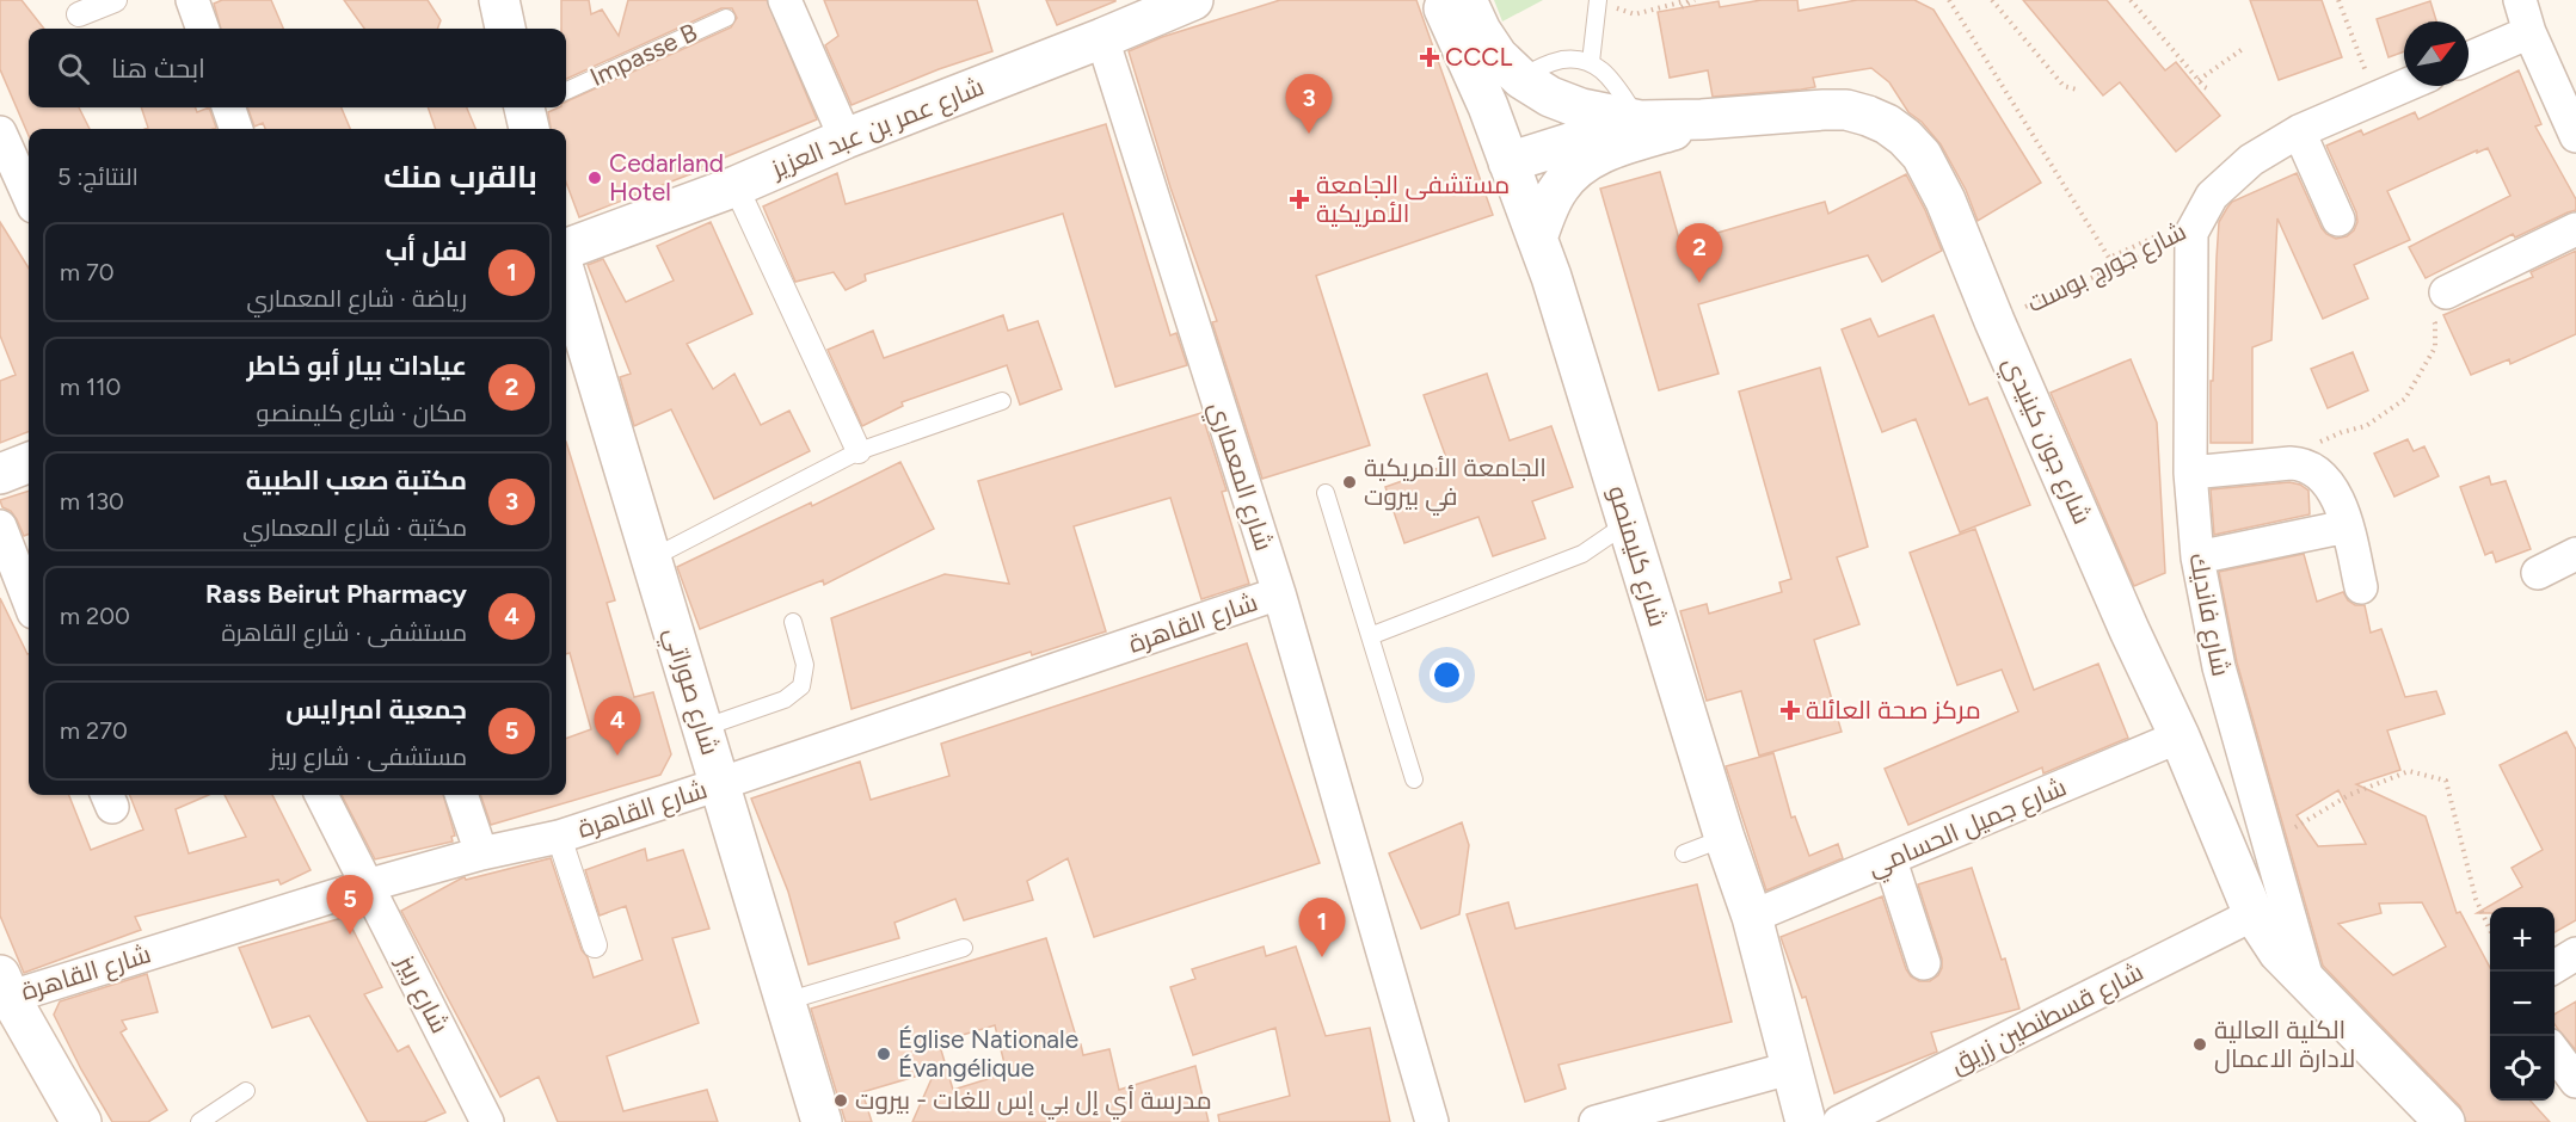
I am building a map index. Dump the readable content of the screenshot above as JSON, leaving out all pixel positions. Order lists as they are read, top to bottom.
{
  "streets": {
    "street": [
      "شارع عمر بن عبد العزيز",
      "شارع جورج بوست",
      "شارع جون كينيدي",
      "شارع المعماري",
      "شارع كليمنصو",
      "شارع فانديك",
      "شارع القاهرة",
      "شارع صوراتي",
      "شارع جميل الحسامي",
      "شارع ربيز",
      "شارع قسطنطين زريق"
    ],
    "lane": ["Impasse B"]
  },
  "crossings": [
    ["شارع عمر بن عبد العزيز", "شارع المعماري"],
    ["شارع جورج بوست", "شارع جون كينيدي"],
    ["شارع جورج بوست", "شارع فانديك"],
    ["شارع جون كينيدي", "شارع فانديك"],
    ["شارع جون كينيدي", "شارع جميل الحسامي"],
    ["شارع جون كينيدي", "شارع قسطنطين زريق"],
    ["شارع المعماري", "شارع القاهرة"],
    ["شارع كليمنصو", "شارع جميل الحسامي"],
    ["شارع القاهرة", "شارع صوراتي"],
    ["شارع القاهرة", "شارع ربيز"]
  ],
  "places": {
    "health": ["CCCL", "مستشفى الجامعة الأمريكية", "مركز صحة العائلة"],
    "other": [
      "Cedarland Hotel",
      "الجامعة الأمريكية في بيروت",
      "الكلية العالية لادارة الاعمال",
      "Église Nationale Évangélique",
      "مدرسة أي إل بي إس للغات - بيروت"
    ]
  },
  "north": "top right",
  "page": {
    "search": "ابحث هنا",
    "pins": [
      "3",
      "2",
      "4",
      "5",
      "1"
    ],
    "heading": ["بالقرب منك", "النتائج: 5"],
    "list": [
      {
        "mark": "1",
        "name": "لفل أب",
        "note": "رياضة · شارع المعماري",
        "value": "70 m"
      },
      {
        "mark": "2",
        "name": "عيادات بيار أبو خاطر",
        "note": "مكان · شارع كليمنصو",
        "value": "110 m"
      },
      {
        "mark": "3",
        "name": "مكتبة صعب الطبية",
        "note": "مكتبة · شارع المعماري",
        "value": "130 m"
      },
      {
        "mark": "4",
        "name": "Rass Beirut Pharmacy",
        "note": "مستشفى · شارع القاهرة",
        "value": "200 m"
      },
      {
        "mark": "5",
        "name": "جمعية امبرايس",
        "note": "مستشفى · شارع ربيز",
        "value": "270 m"
      }
    ],
    "map_buttons": ["+", "−"]
  }
}
